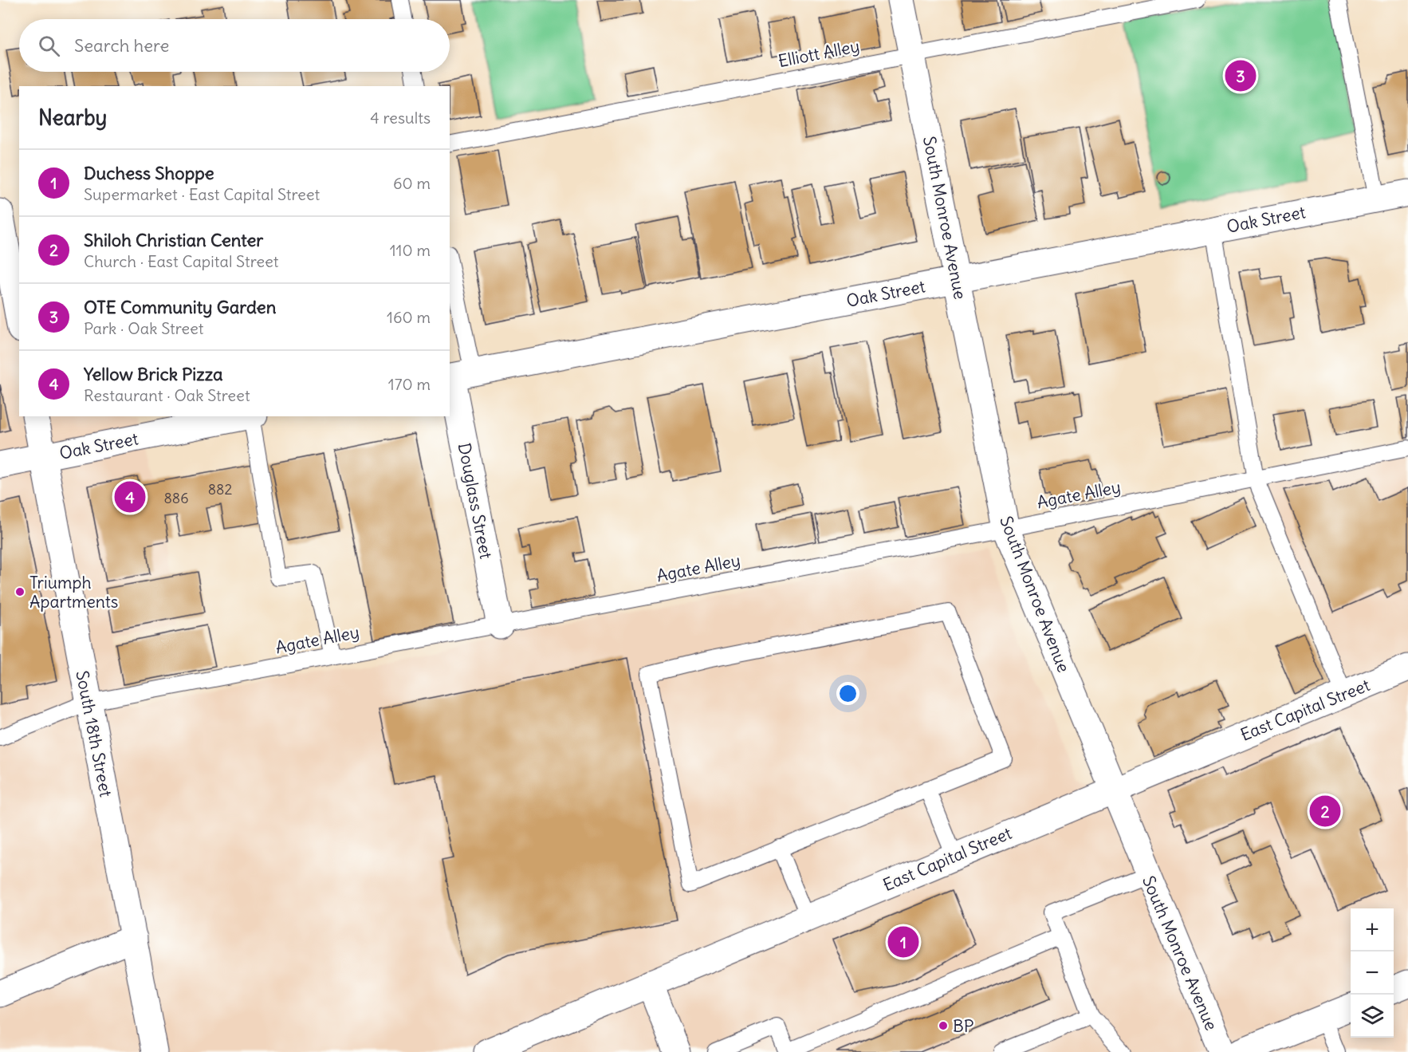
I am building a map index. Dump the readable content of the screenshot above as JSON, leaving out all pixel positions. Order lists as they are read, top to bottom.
{
  "streets": {
    "street": [
      "South Monroe Avenue",
      "Oak Street",
      "Douglass Street",
      "East Capital Street",
      "South 18th Street"
    ],
    "lane": ["Elliott Alley", "Agate Alley"]
  },
  "crossings": [
    ["Elliott Alley", "South Monroe Avenue"],
    ["South Monroe Avenue", "Oak Street"],
    ["South Monroe Avenue", "Agate Alley"],
    ["South Monroe Avenue", "East Capital Street"],
    ["Oak Street", "Douglass Street"],
    ["Oak Street", "South 18th Street"],
    ["Agate Alley", "Douglass Street"],
    ["Agate Alley", "South 18th Street"]
  ],
  "places": ["Triumph Apartments", "BP"],
  "house_numbers": ["882", "886"],
  "page": {
    "search": "Search here",
    "pins": [
      "3",
      "4",
      "2",
      "1"
    ],
    "heading": ["Nearby", "4 results"],
    "list": [
      {
        "mark": "1",
        "name": "Duchess Shoppe",
        "note": "Supermarket · East Capital Street",
        "value": "60 m"
      },
      {
        "mark": "2",
        "name": "Shiloh Christian Center",
        "note": "Church · East Capital Street",
        "value": "110 m"
      },
      {
        "mark": "3",
        "name": "OTE Community Garden",
        "note": "Park · Oak Street",
        "value": "160 m"
      },
      {
        "mark": "4",
        "name": "Yellow Brick Pizza",
        "note": "Restaurant · Oak Street",
        "value": "170 m"
      }
    ],
    "map_buttons": ["+", "−"]
  }
}
